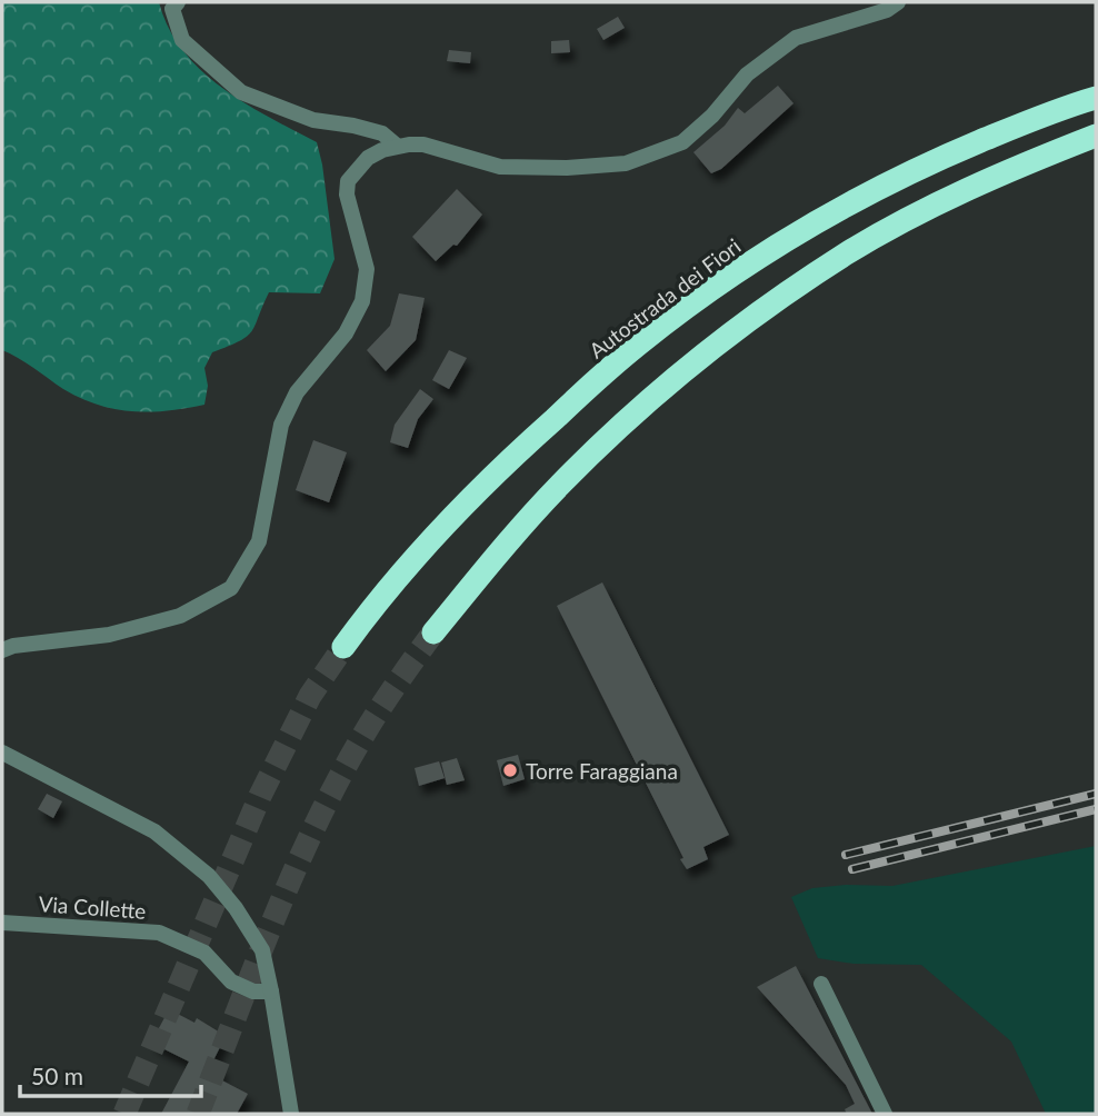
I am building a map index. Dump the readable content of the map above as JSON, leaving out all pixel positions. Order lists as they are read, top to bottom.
{
  "streets": {
    "highway": ["Autostrada dei Fiori"],
    "street": ["Via Collette"]
  },
  "places": ["Torre Faraggiana"],
  "scale_bar": "50 m"
}
